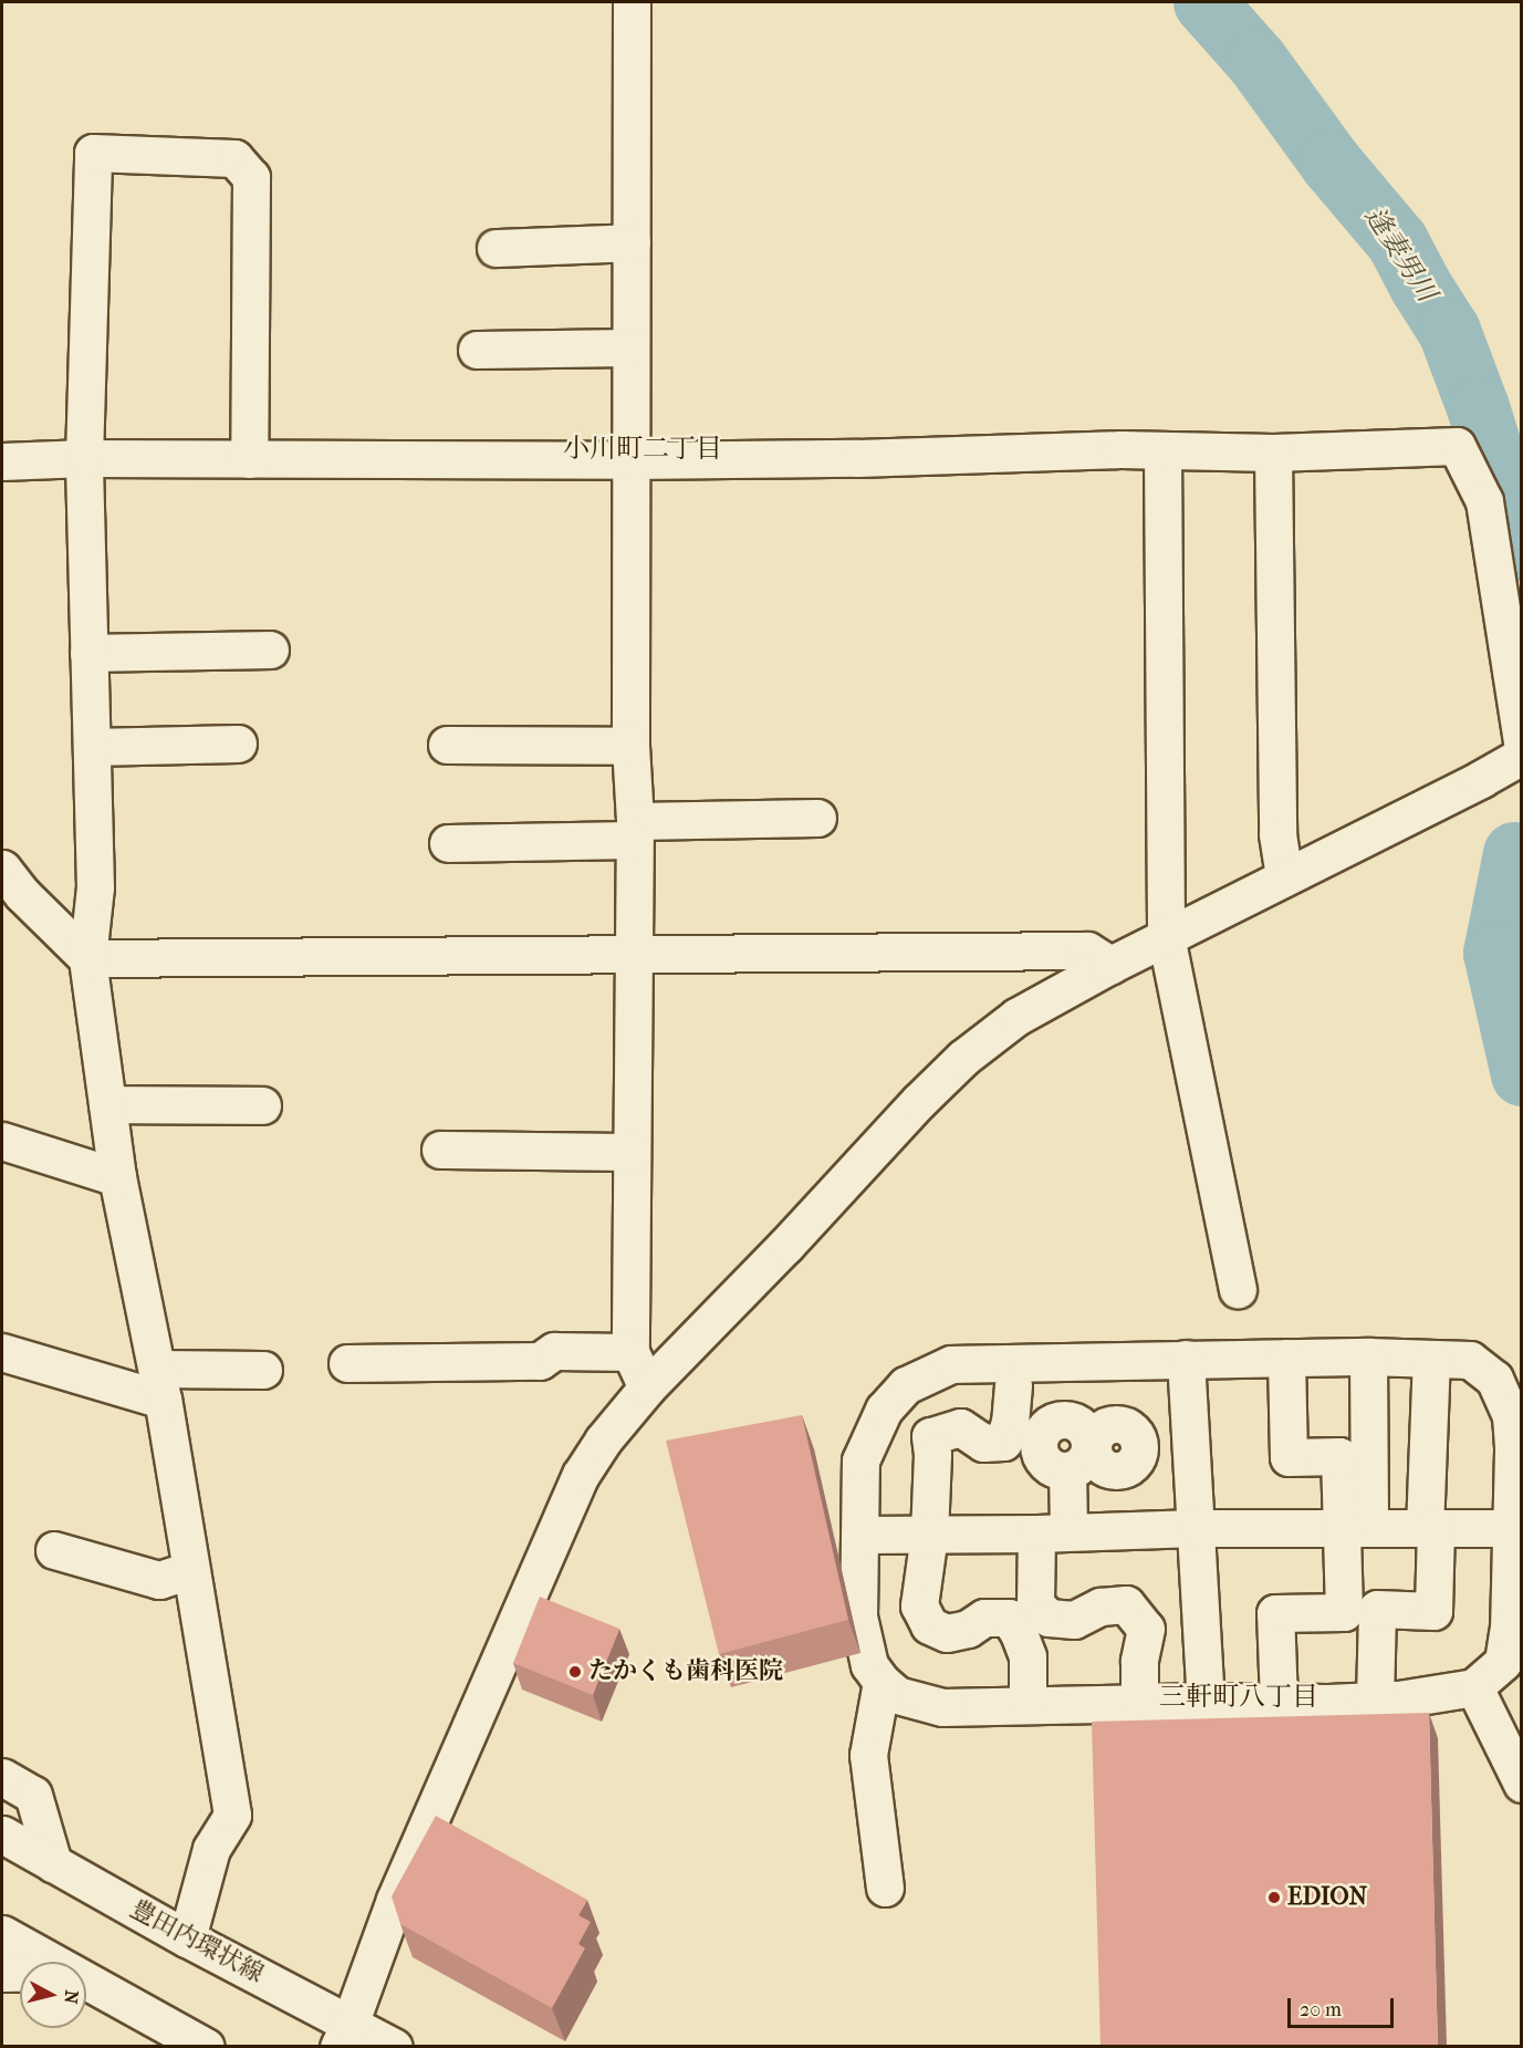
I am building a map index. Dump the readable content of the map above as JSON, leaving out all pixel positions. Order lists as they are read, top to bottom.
{
  "streets": {
    "street": ["豊田内環状線"]
  },
  "districts": ["小川町二丁目", "三軒町八丁目"],
  "water": ["逢妻男川"],
  "places": ["たかくも歯科医院", "EDION"],
  "scale_bar": "20 m",
  "north": "right"
}
